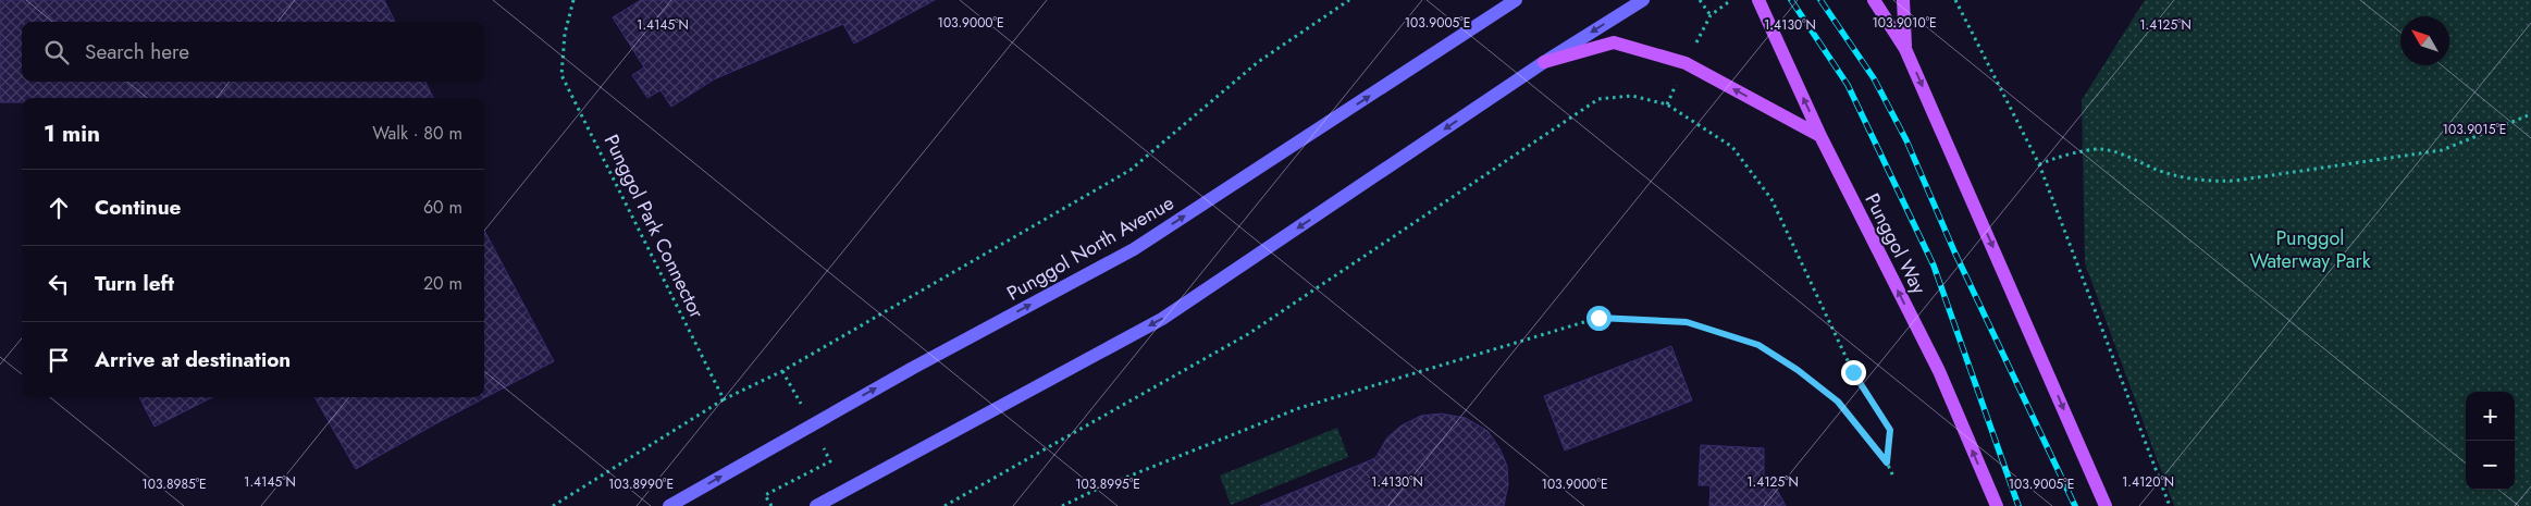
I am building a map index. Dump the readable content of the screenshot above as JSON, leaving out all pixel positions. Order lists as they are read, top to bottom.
{
  "streets": {
    "main road": ["Punggol Way", "Punggol North Avenue"],
    "path": ["Punggol Park Connector"]
  },
  "parks": ["Punggol Waterway Park"],
  "north": "top left",
  "page": {
    "search": "Search here",
    "heading": ["1 min", "Walk · 80 m"],
    "list": [
      ["Continue", "60 m"],
      ["Turn left", "20 m"],
      "Arrive at destination"
    ],
    "map_buttons": ["+", "−"]
  },
  "coordinates": [
    "103.9005°E",
    "103.9000°E",
    "103.9010°E",
    "1.4145°N",
    "1.4130°N",
    "1.4125°N",
    "103.9015°E",
    "1.4120°N",
    "103.8985°E",
    "103.8990°E",
    "103.8995°E"
  ]
}
